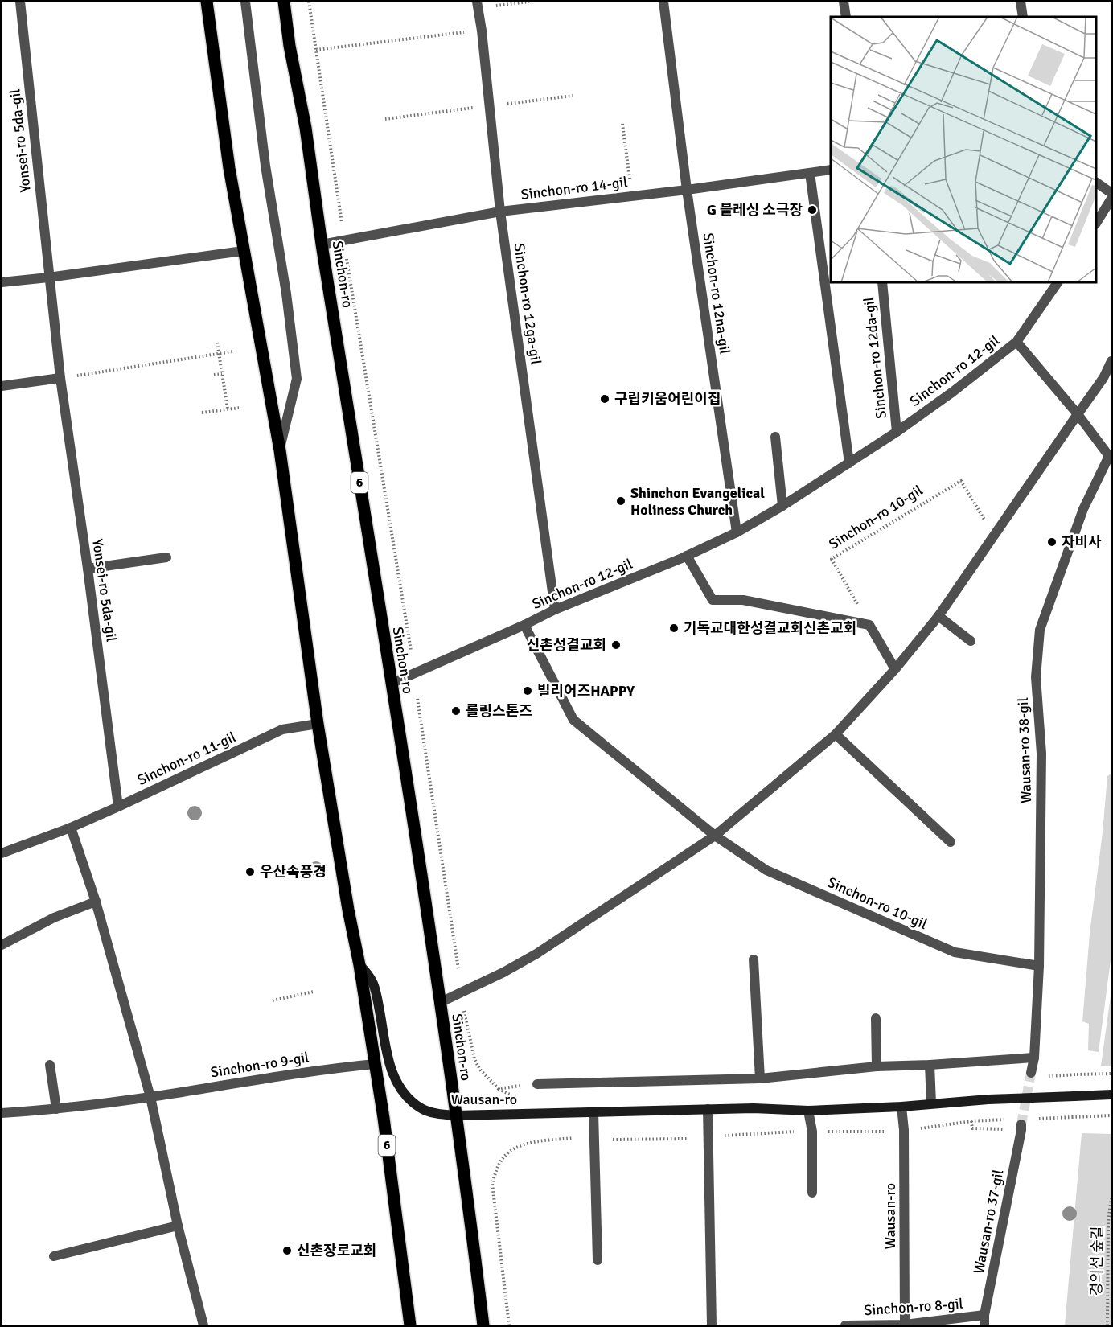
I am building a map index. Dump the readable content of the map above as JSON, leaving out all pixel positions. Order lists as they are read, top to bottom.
{
  "streets": {
    "main road": ["Sinchon-ro", "6"],
    "street": [
      "Yonsei-ro 5da-gil",
      "Sinchon-ro 14-gil",
      "Sinchon-ro 12na-gil",
      "Sinchon-ro 12ga-gil",
      "Sinchon-ro 12da-gil",
      "Sinchon-ro 12-gil",
      "Sinchon-ro 10-gil",
      "Wausan-ro 38-gil",
      "Sinchon-ro 11-gil",
      "Sinchon-ro 9-gil",
      "Wausan-ro",
      "Wausan-ro 37-gil",
      "Sinchon-ro 8-gil"
    ],
    "path": ["경의선 숲길"]
  },
  "crossings": [
    ["Yonsei-ro 5da-gil", "Sinchon-ro 11-gil"],
    ["Sinchon-ro 14-gil", "Sinchon-ro"],
    ["Sinchon-ro 14-gil", "Sinchon-ro 12na-gil"],
    ["Sinchon-ro 14-gil", "Sinchon-ro 12ga-gil"],
    ["Sinchon-ro", "Sinchon-ro 12-gil"],
    ["Sinchon-ro", "Wausan-ro"],
    ["Sinchon-ro 12na-gil", "Sinchon-ro 12-gil"],
    ["Sinchon-ro 12ga-gil", "Sinchon-ro 12-gil"],
    ["Sinchon-ro 12da-gil", "Sinchon-ro 12-gil"],
    ["Sinchon-ro 12-gil", "Sinchon-ro 10-gil"],
    ["6", "Sinchon-ro 11-gil"],
    ["6", "Sinchon-ro 9-gil"],
    ["6", "Wausan-ro"],
    ["Sinchon-ro 10-gil", "Wausan-ro 38-gil"],
    ["Wausan-ro", "Sinchon-ro 8-gil"],
    ["Wausan-ro 37-gil", "Sinchon-ro 8-gil"]
  ],
  "places": [
    "G 블레싱 소극장",
    "구립키움어린이집",
    "Shinchon Evangelical Holiness Church",
    "자비사",
    "기독교대한성결교회신촌교회",
    "신촌성결교회",
    "빌리어즈HAPPY",
    "롤링스톤즈",
    "우산속풍경",
    "신촌장로교회"
  ]
}
